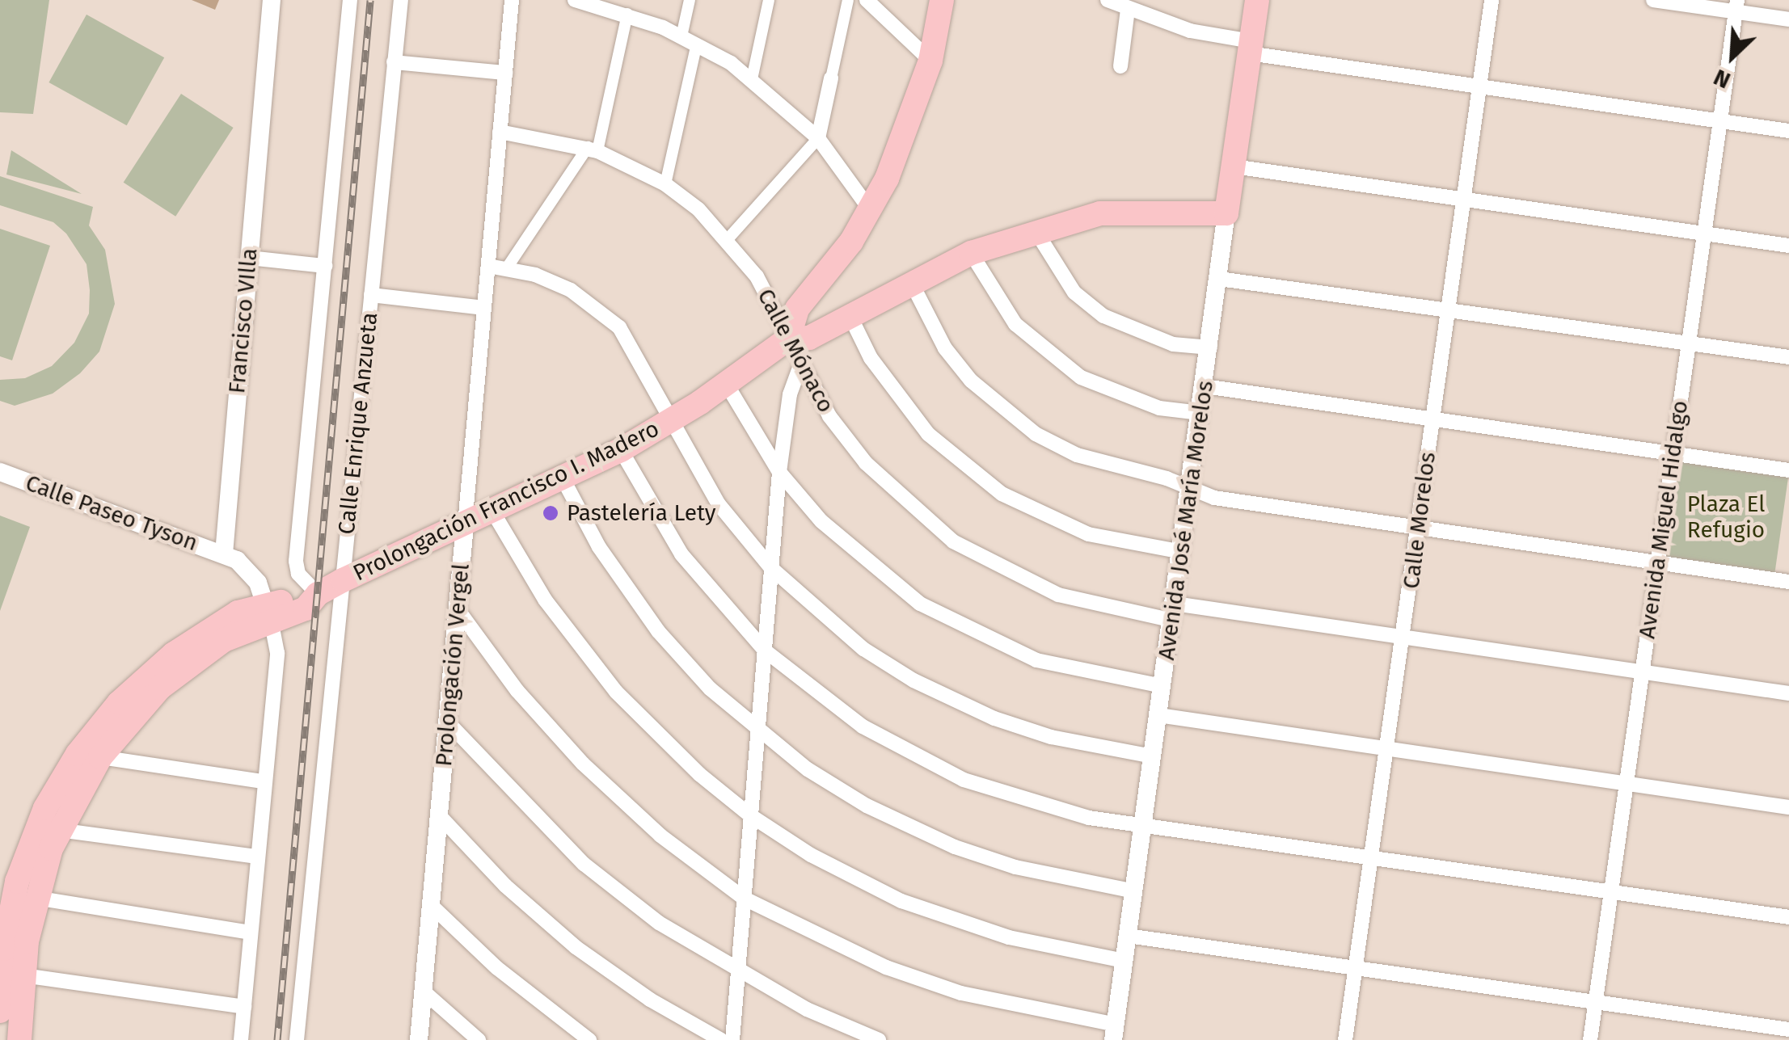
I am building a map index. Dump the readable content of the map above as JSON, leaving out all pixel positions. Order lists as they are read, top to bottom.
{
  "streets": {
    "main road": ["Prolongación Francisco I. Madero", "Avenida José María Morelos"],
    "street": [
      "Francisco VIlla",
      "Calle Mónaco",
      "Calle Enrique Anzueta",
      "Calle Paseo Tyson",
      "Avenida Miguel Hidalgo",
      "Calle Morelos",
      "Prolongación Vergel"
    ]
  },
  "crossings": [
    ["Francisco VIlla", "Calle Paseo Tyson"],
    ["Calle Mónaco", "Prolongación Francisco I. Madero"],
    ["Calle Mónaco", "Avenida Miguel Hidalgo"],
    ["Calle Mónaco", "Avenida José María Morelos"],
    ["Calle Mónaco", "Calle Morelos"],
    ["Calle Mónaco", "Prolongación Vergel"],
    ["Calle Enrique Anzueta", "Prolongación Francisco I. Madero"],
    ["Prolongación Francisco I. Madero", "Avenida José María Morelos"],
    ["Prolongación Francisco I. Madero", "Prolongación Vergel"]
  ],
  "parks": ["Plaza El Refugio"],
  "places": ["Pastelería Lety"],
  "north": "bottom left"
}
